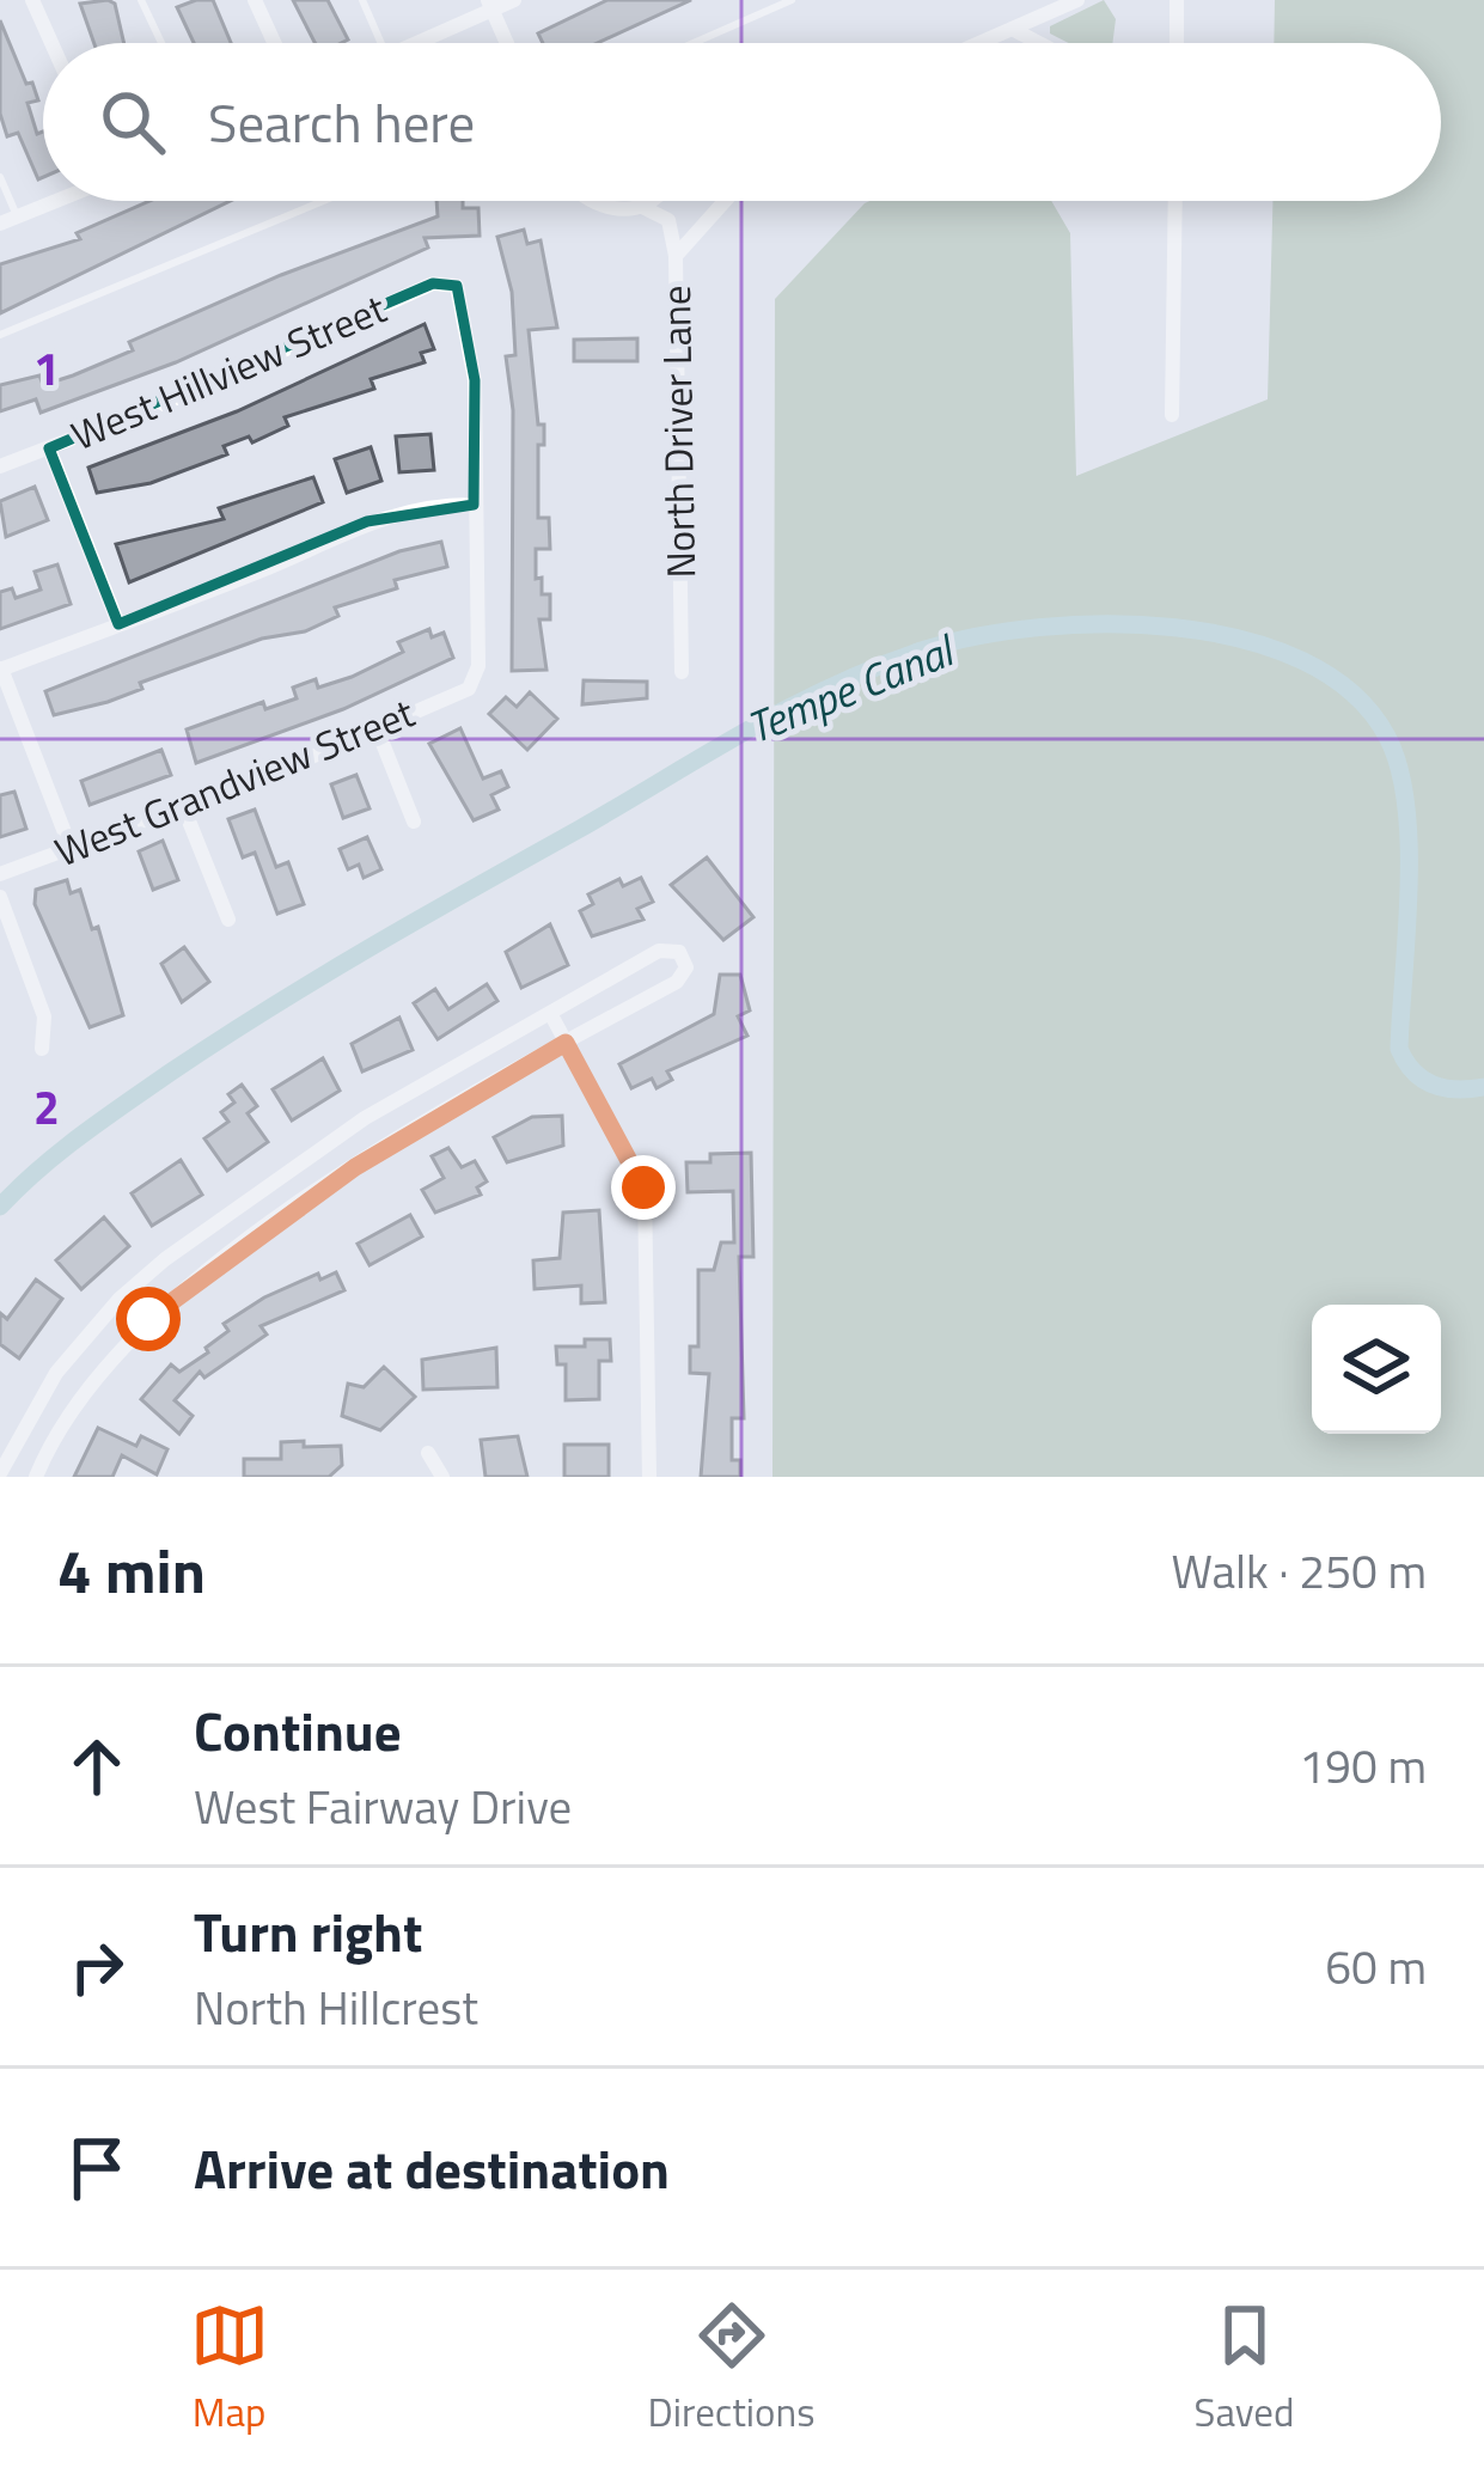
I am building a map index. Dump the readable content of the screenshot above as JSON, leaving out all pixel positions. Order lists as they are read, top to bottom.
{
  "streets": {
    "street": ["West Hillview Street", "North Driver Lane", "West Grandview Street"]
  },
  "crossings": [
    ["West Hillview Street", "West Grandview Street"]
  ],
  "water": ["Tempe Canal"],
  "page": {
    "search": "Search here",
    "heading": ["4 min", "Walk · 250 m"],
    "list": [
      ["Continue", "West Fairway Drive", "190 m"],
      ["Turn right", "North Hillcrest", "60 m"],
      "Arrive at destination"
    ],
    "nav": ["Map", "Directions", "Saved"]
  },
  "grid": {
    "rows": ["1", "2"]
  }
}
